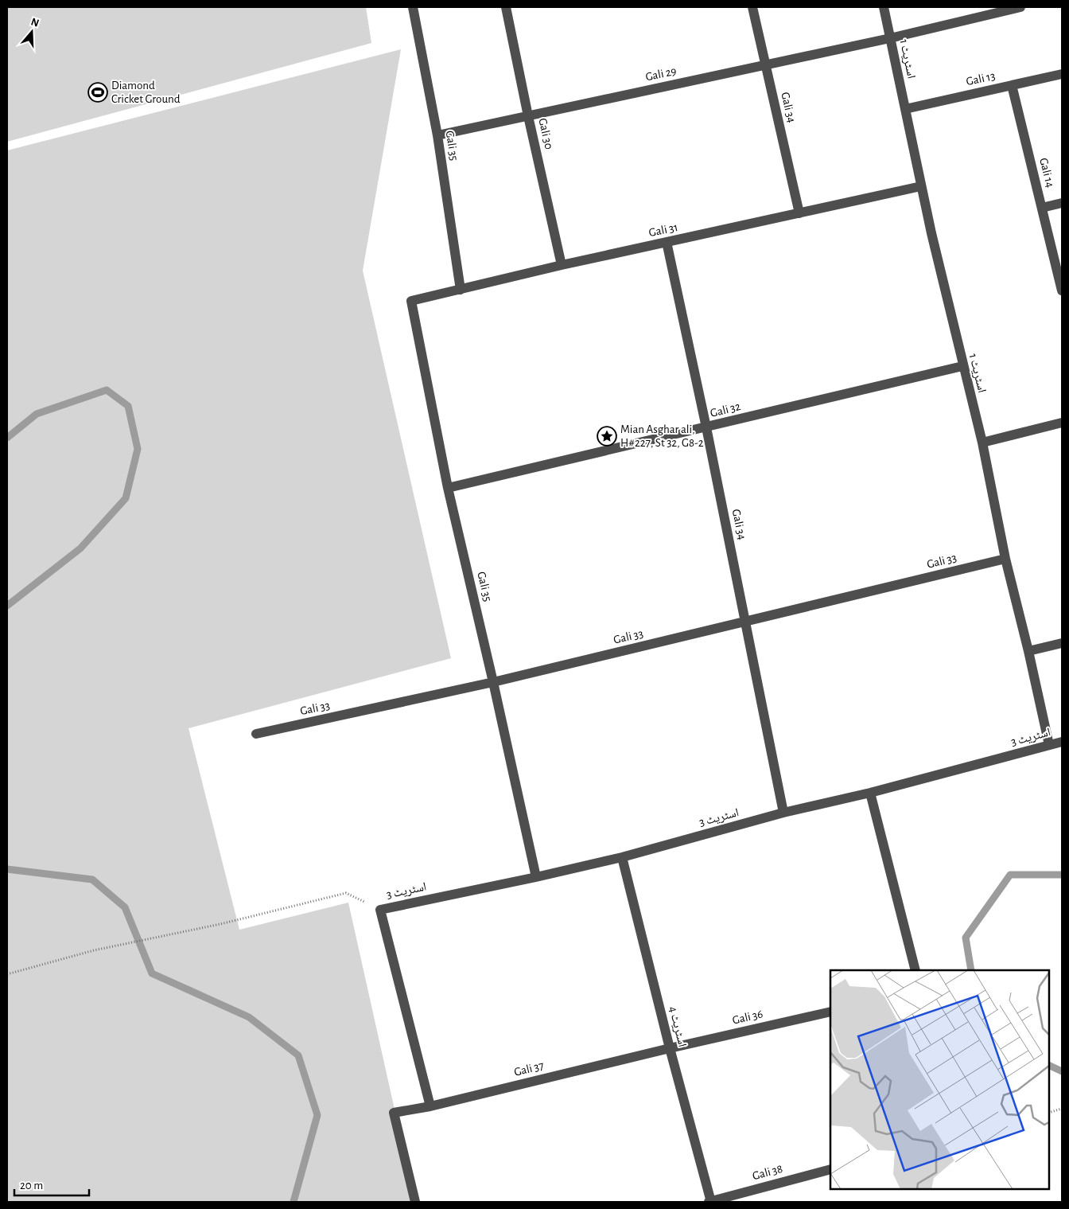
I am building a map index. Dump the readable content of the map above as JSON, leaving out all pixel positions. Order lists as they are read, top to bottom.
{
  "streets": {
    "street": [
      "اسٹریٹ 1",
      "Gali 29",
      "Gali 13",
      "Gali 34",
      "Gali 30",
      "Gali 35",
      "Gali 14",
      "Gali 31",
      "Gali 32",
      "Gali 33",
      "اسٹریٹ 3",
      "Gali 36",
      "اسٹریٹ 4",
      "Gali 37",
      "Gali 38"
    ]
  },
  "crossings": [
    ["اسٹریٹ 1", "Gali 29"],
    ["اسٹریٹ 1", "Gali 13"],
    ["اسٹریٹ 1", "Gali 31"],
    ["اسٹریٹ 1", "Gali 32"],
    ["اسٹریٹ 1", "Gali 33"],
    ["اسٹریٹ 1", "اسٹریٹ 3"],
    ["Gali 29", "Gali 34"],
    ["Gali 29", "Gali 30"],
    ["Gali 29", "Gali 35"],
    ["Gali 13", "Gali 14"],
    ["Gali 34", "Gali 31"],
    ["Gali 34", "Gali 32"],
    ["Gali 34", "Gali 33"],
    ["Gali 34", "اسٹریٹ 3"],
    ["Gali 30", "Gali 31"],
    ["Gali 35", "Gali 31"],
    ["Gali 35", "Gali 32"],
    ["Gali 35", "Gali 33"],
    ["Gali 35", "اسٹریٹ 3"],
    ["اسٹریٹ 3", "اسٹریٹ 4"],
    ["Gali 36", "اسٹریٹ 4"],
    ["Gali 36", "Gali 37"],
    ["اسٹریٹ 4", "Gali 37"],
    ["اسٹریٹ 4", "Gali 38"]
  ],
  "places": {
    "sports": ["Diamond Cricket Ground"],
    "place": ["Mian Asghar ali, H#227, St 32, G8-2"]
  },
  "scale_bar": "20 m",
  "north": "top"
}
